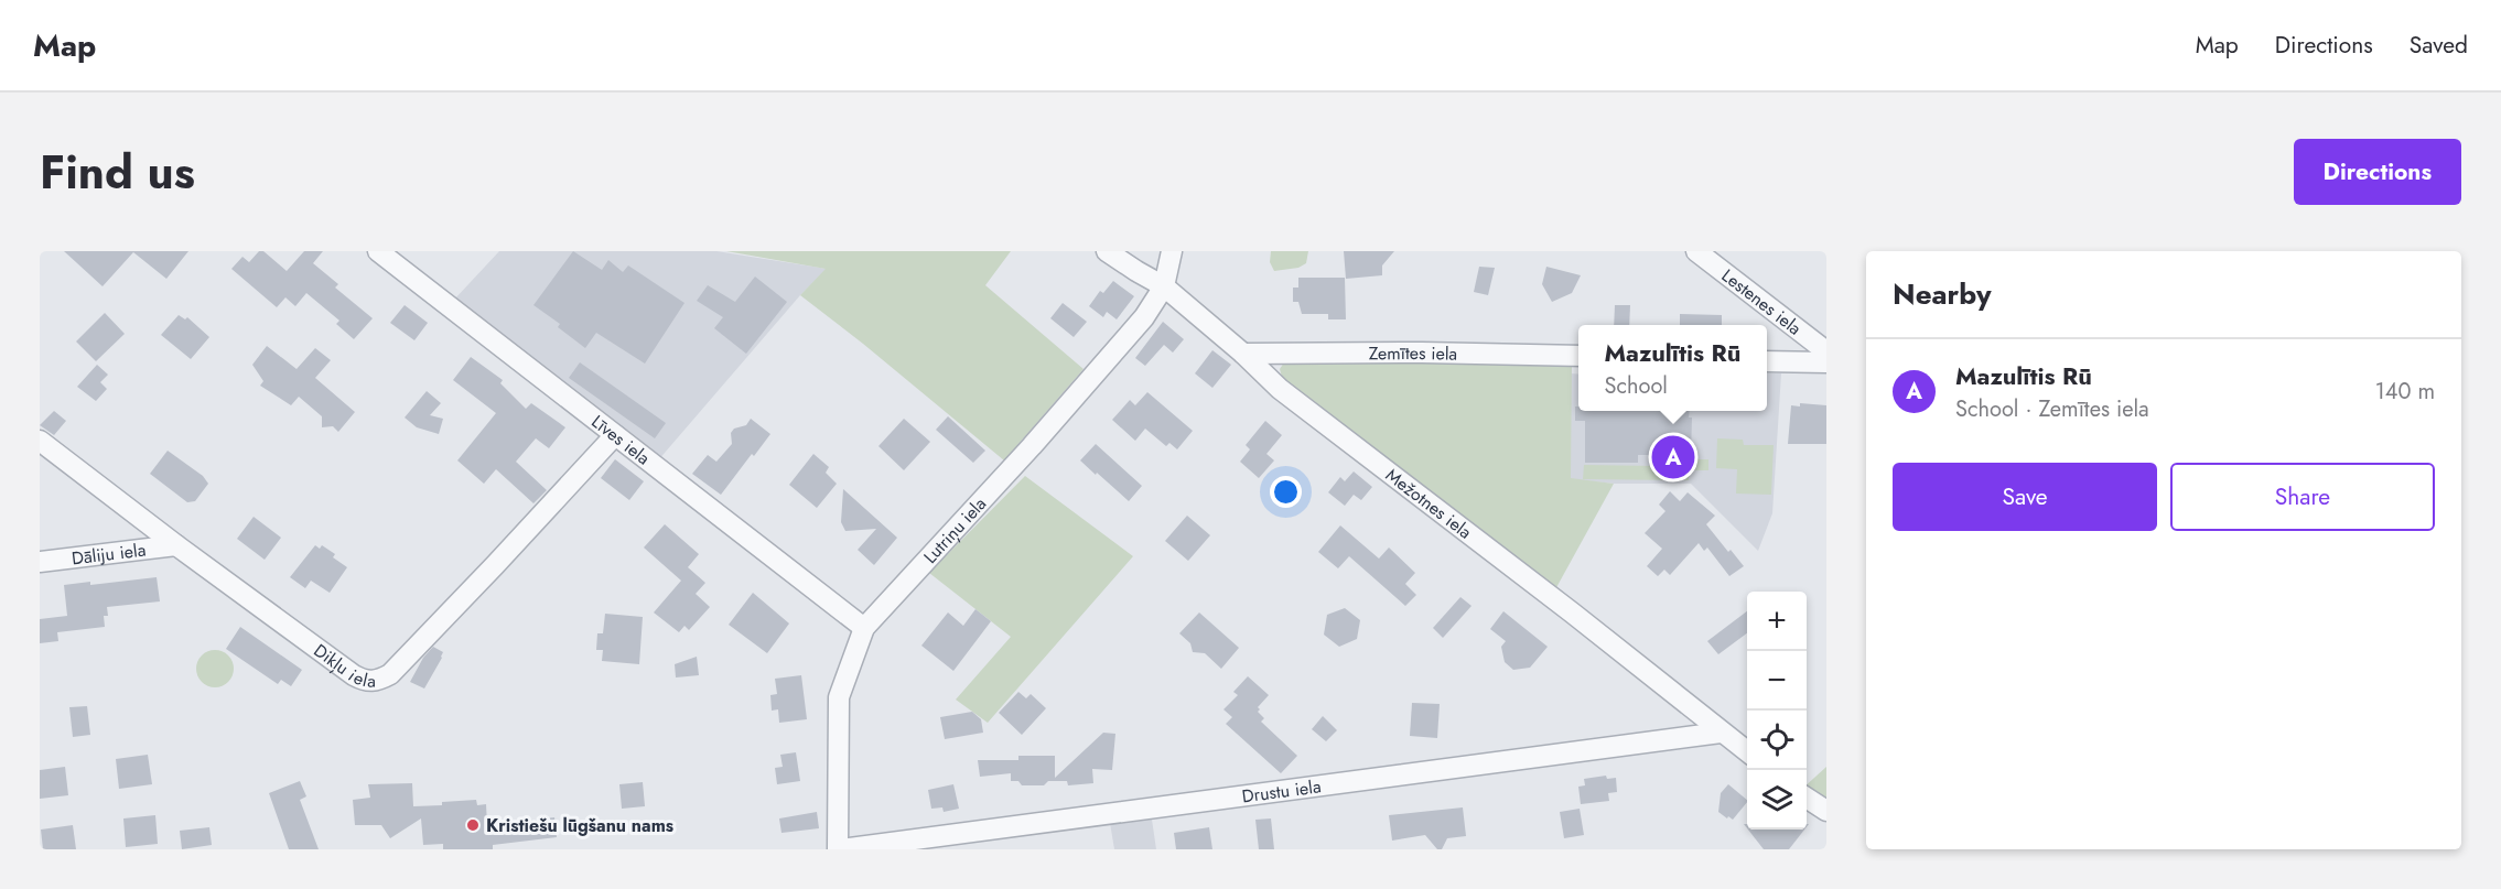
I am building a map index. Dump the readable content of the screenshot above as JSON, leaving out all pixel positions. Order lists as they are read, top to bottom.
{
  "streets": {
    "street": [
      "Lestenes iela",
      "Zemītes iela",
      "Līves iela",
      "Mežotnes iela",
      "Lutriņu iela",
      "Dāliju iela",
      "Dikļu iela",
      "Drustu iela"
    ]
  },
  "crossings": [
    ["Zemītes iela", "Mežotnes iela"],
    ["Līves iela", "Lutriņu iela"],
    ["Līves iela", "Dikļu iela"],
    ["Mežotnes iela", "Lutriņu iela"],
    ["Mežotnes iela", "Drustu iela"],
    ["Lutriņu iela", "Drustu iela"],
    ["Dāliju iela", "Dikļu iela"]
  ],
  "places": ["Kristiešu lūgšanu nams"],
  "page": {
    "header": "Map",
    "nav": ["Map", "Directions", "Saved"],
    "title": "Find us",
    "buttons": [
      "Directions",
      ["Save", "Share"]
    ],
    "heading": "Nearby",
    "popup": ["Mazulītis Rū", "School"],
    "list": [
      {
        "mark": "A",
        "name": "Mazulītis Rū",
        "note": "School · Zemītes iela",
        "value": "140 m"
      }
    ],
    "pins": "A",
    "map_buttons": ["+", "−"]
  }
}
